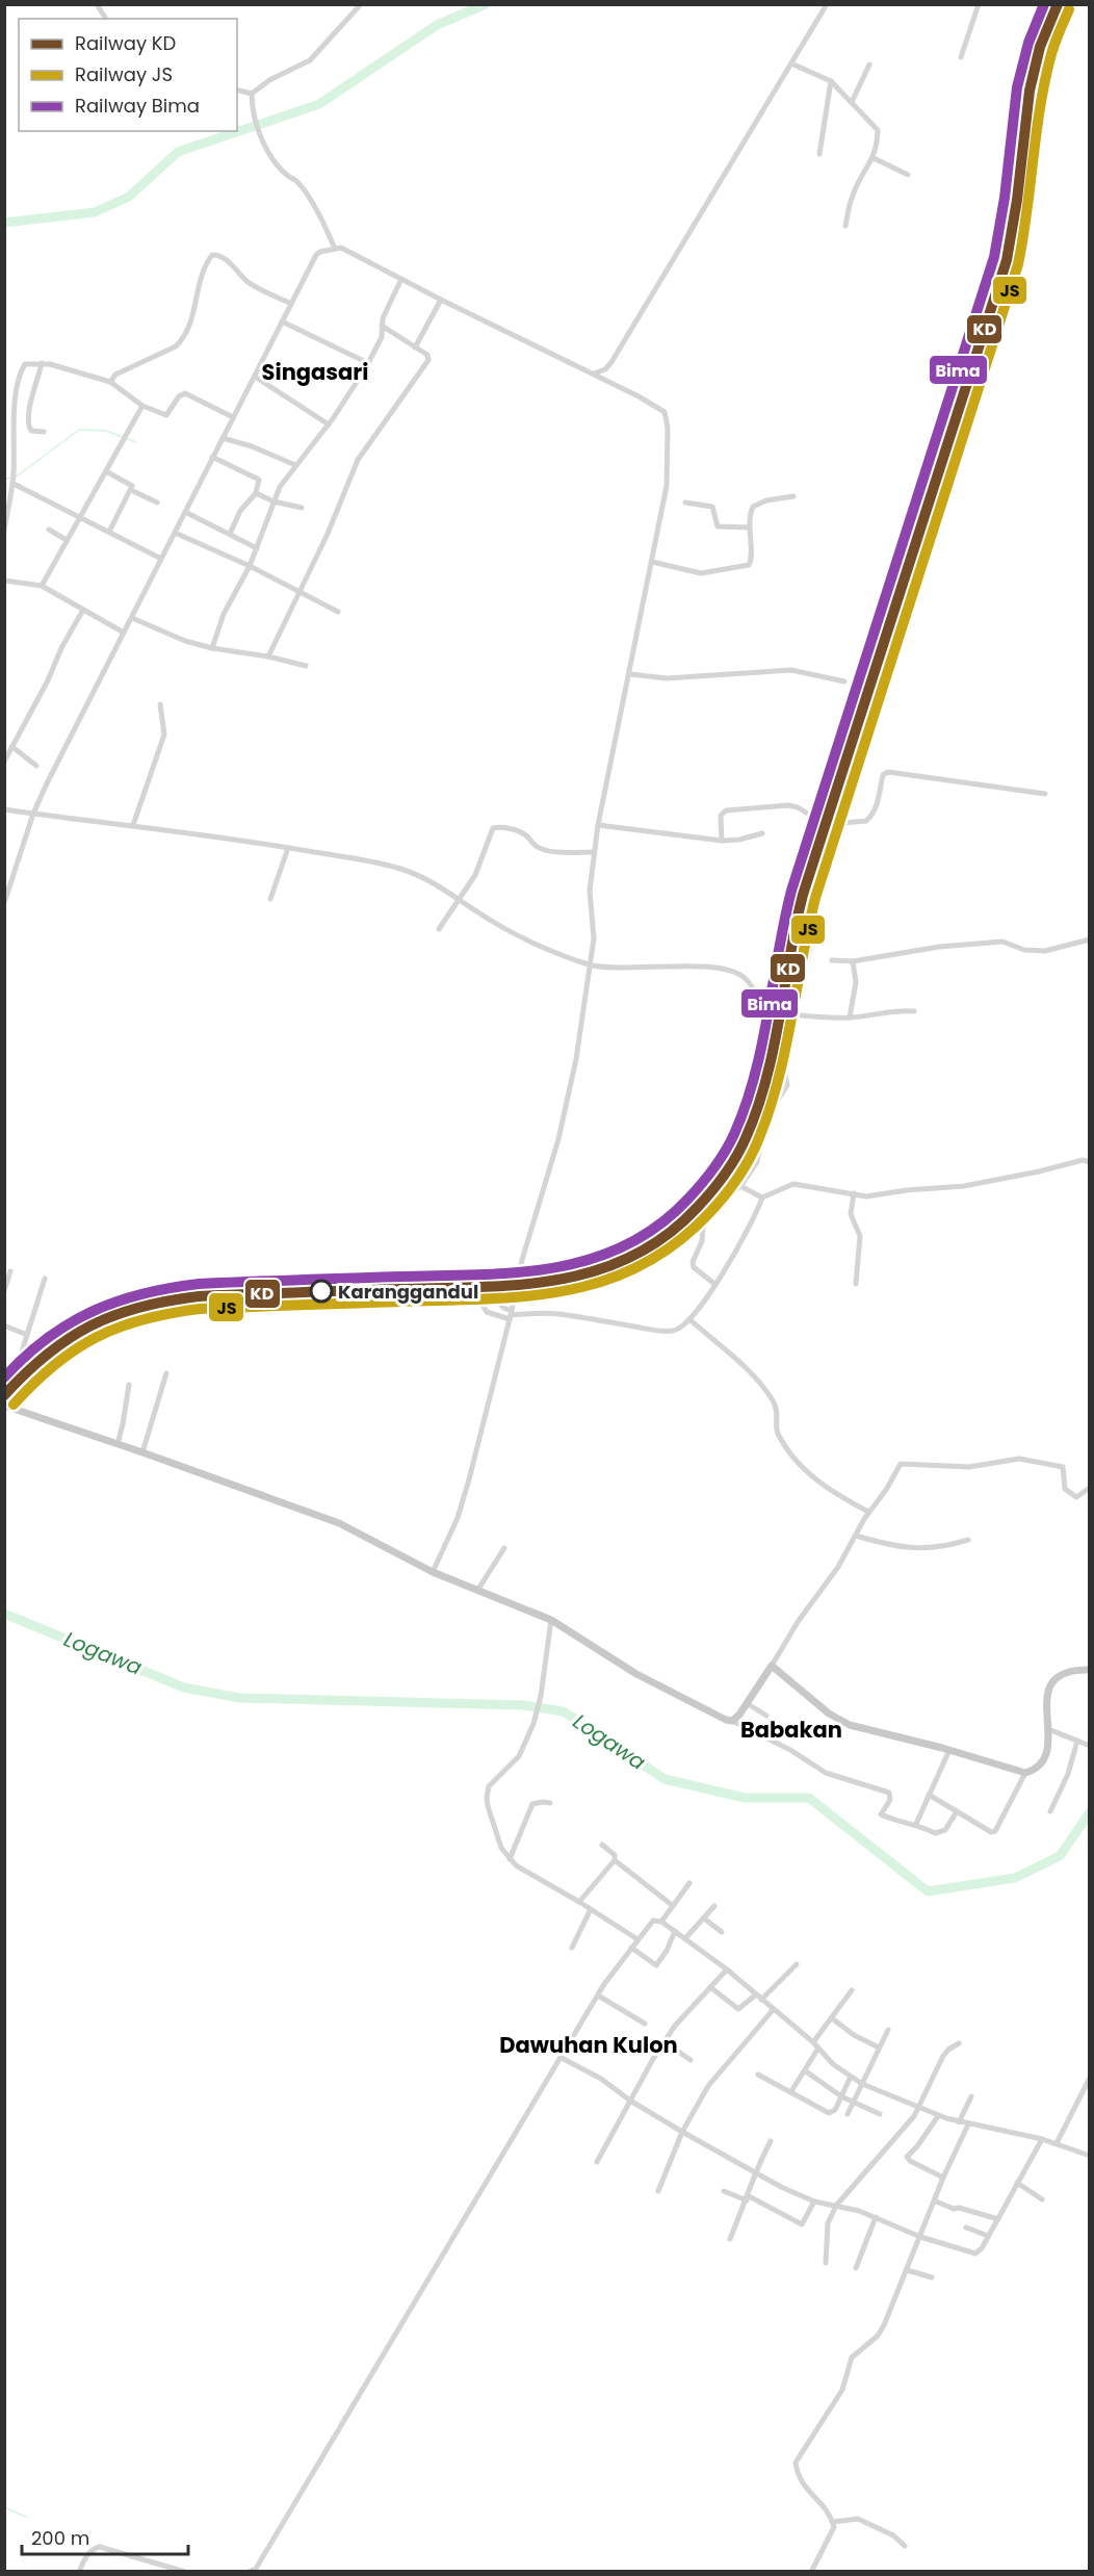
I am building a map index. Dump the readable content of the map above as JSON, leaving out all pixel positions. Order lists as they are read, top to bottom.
{
  "districts": ["Singasari", "Babakan", "Dawuhan Kulon"],
  "water": ["Logawa"],
  "places": ["Karanggandul"],
  "lines": ["rail line KD", "rail line Bima", "rail line JS"],
  "legend": ["Railway KD", "Railway JS", "Railway Bima"],
  "scale_bar": "200 m"
}
